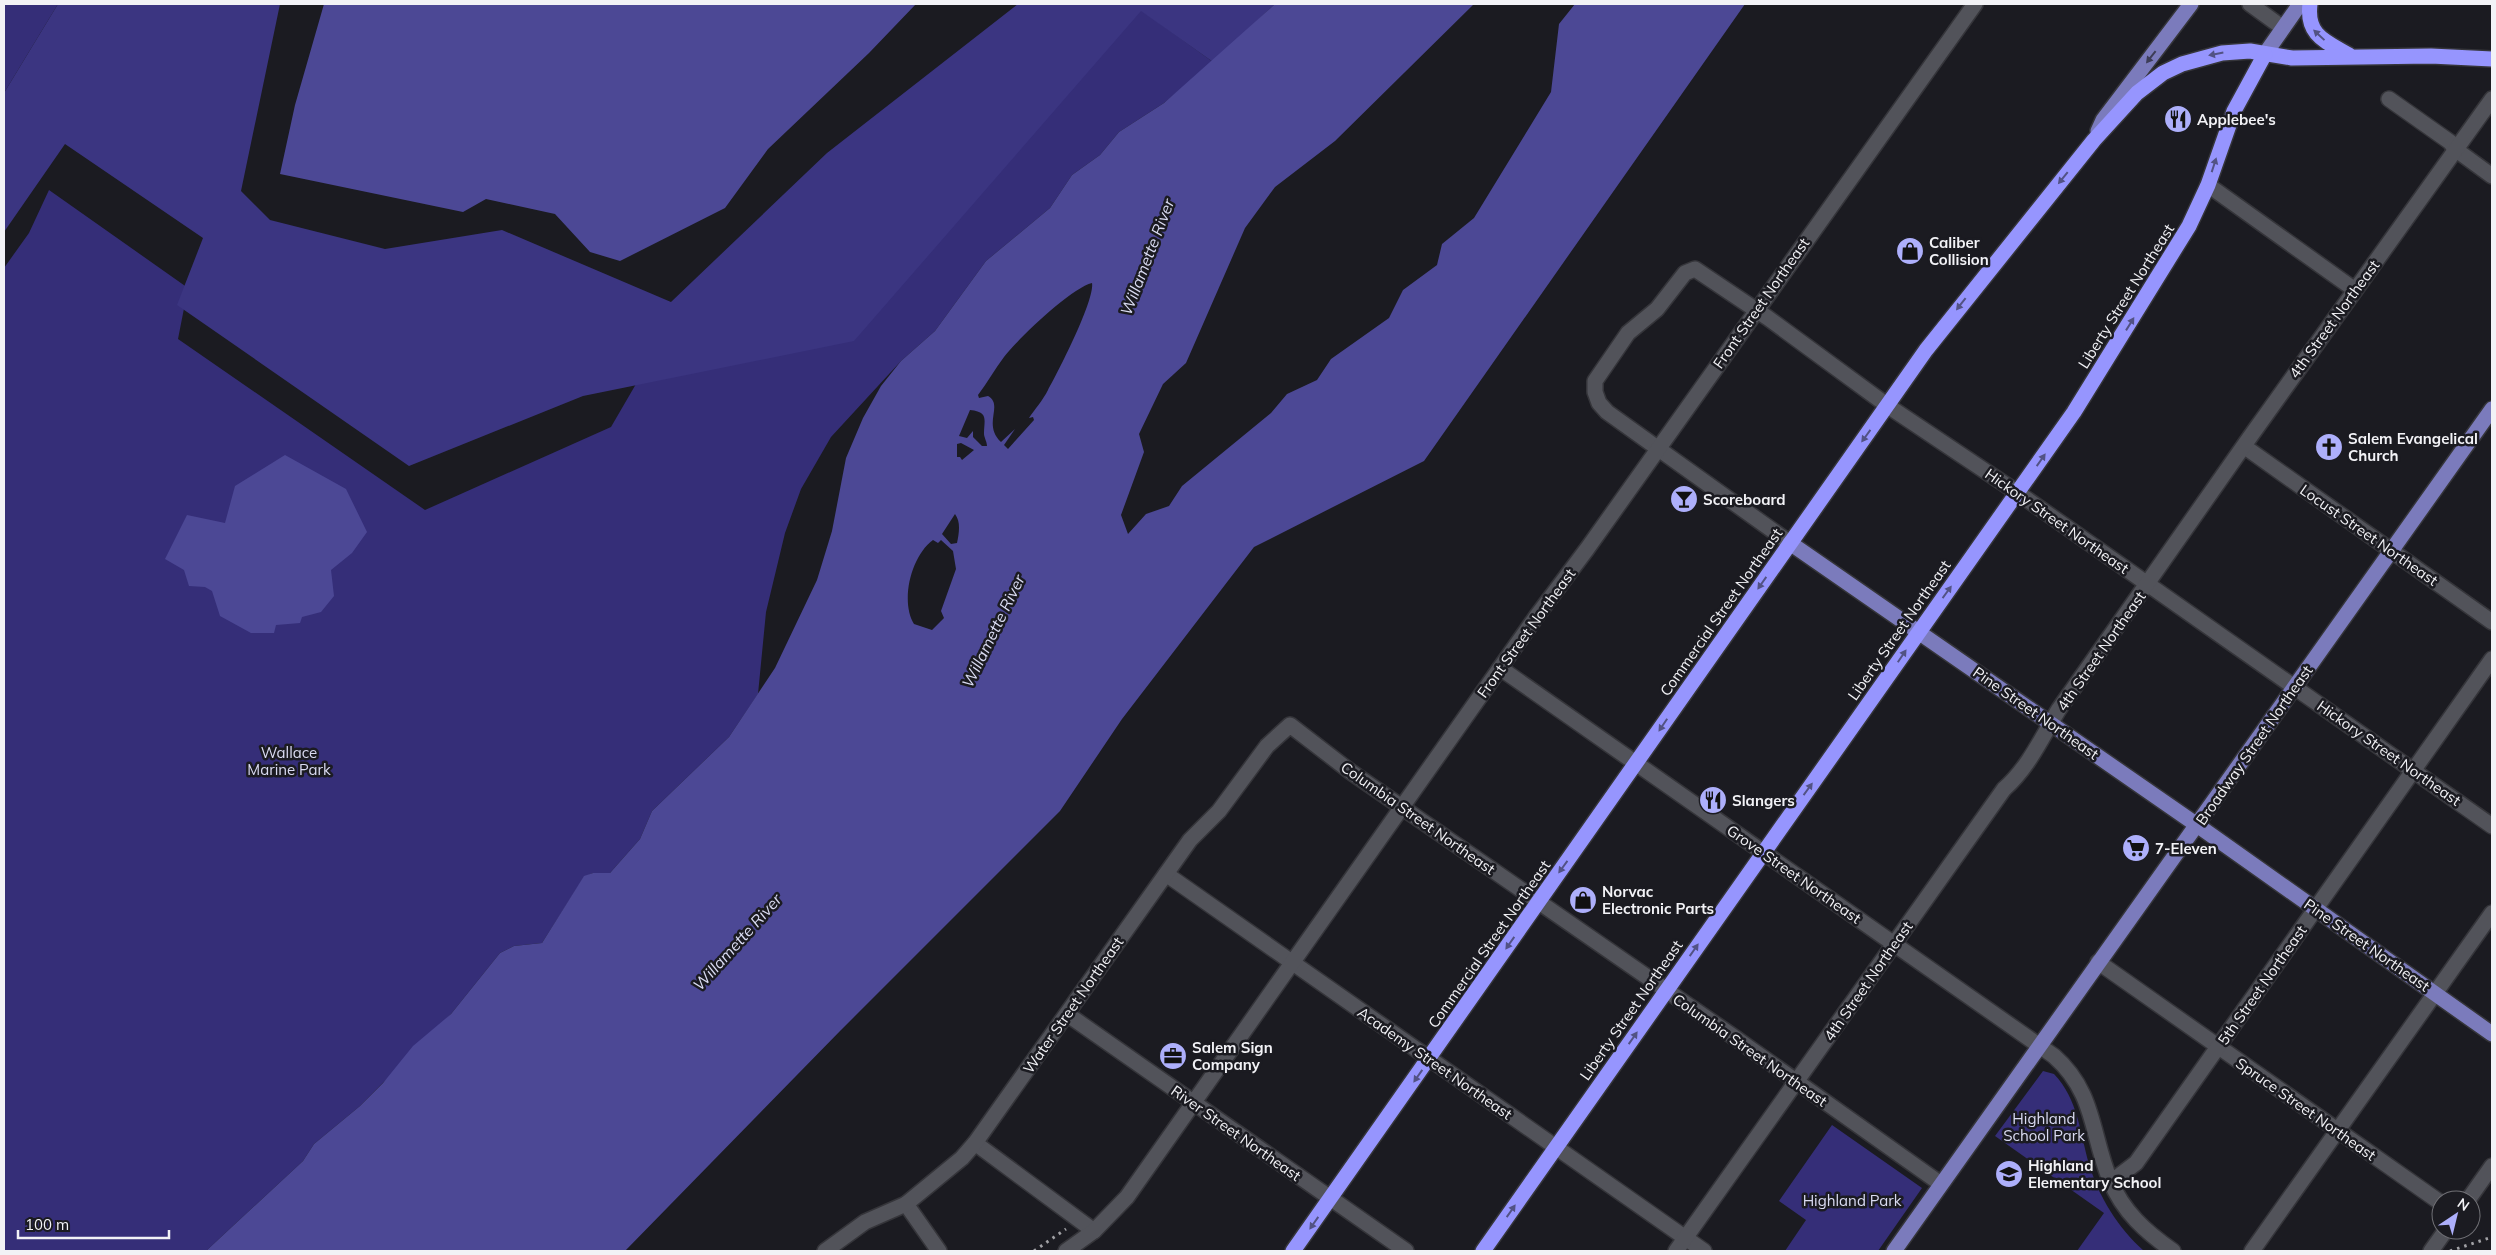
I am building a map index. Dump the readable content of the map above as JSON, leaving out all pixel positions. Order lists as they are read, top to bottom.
{
  "streets": {
    "highway": ["Liberty Street Northeast", "Commercial Street Northeast"],
    "main road": ["Pine Street Northeast", "Broadway Street Northeast"],
    "street": [
      "Front Street Northeast",
      "4th Street Northeast",
      "Hickory Street Northeast",
      "Locust Street Northeast",
      "Columbia Street Northeast",
      "Grove Street Northeast",
      "5th Street Northeast",
      "Water Street Northeast",
      "Academy Street Northeast",
      "Spruce Street Northeast",
      "River Street Northeast"
    ]
  },
  "crossings": [
    ["Liberty Street Northeast", "Hickory Street Northeast"],
    ["Liberty Street Northeast", "Pine Street Northeast"],
    ["Liberty Street Northeast", "Columbia Street Northeast"],
    ["Liberty Street Northeast", "Grove Street Northeast"],
    ["Liberty Street Northeast", "Academy Street Northeast"],
    ["Front Street Northeast", "Hickory Street Northeast"],
    ["Front Street Northeast", "Pine Street Northeast"],
    ["Front Street Northeast", "Columbia Street Northeast"],
    ["Front Street Northeast", "Grove Street Northeast"],
    ["Front Street Northeast", "Academy Street Northeast"],
    ["Front Street Northeast", "River Street Northeast"],
    ["4th Street Northeast", "Hickory Street Northeast"],
    ["4th Street Northeast", "Locust Street Northeast"],
    ["4th Street Northeast", "Pine Street Northeast"],
    ["4th Street Northeast", "Columbia Street Northeast"],
    ["4th Street Northeast", "Grove Street Northeast"],
    ["4th Street Northeast", "Academy Street Northeast"],
    ["Hickory Street Northeast", "Commercial Street Northeast"],
    ["Hickory Street Northeast", "Pine Street Northeast"],
    ["Hickory Street Northeast", "Broadway Street Northeast"],
    ["Hickory Street Northeast", "5th Street Northeast"],
    ["Locust Street Northeast", "Broadway Street Northeast"],
    ["Commercial Street Northeast", "Pine Street Northeast"],
    ["Commercial Street Northeast", "Columbia Street Northeast"],
    ["Commercial Street Northeast", "Grove Street Northeast"],
    ["Commercial Street Northeast", "Academy Street Northeast"],
    ["Commercial Street Northeast", "River Street Northeast"],
    ["Pine Street Northeast", "Broadway Street Northeast"],
    ["Pine Street Northeast", "5th Street Northeast"],
    ["Broadway Street Northeast", "Columbia Street Northeast"],
    ["Broadway Street Northeast", "Grove Street Northeast"],
    ["Broadway Street Northeast", "Spruce Street Northeast"],
    ["Columbia Street Northeast", "Water Street Northeast"],
    ["Grove Street Northeast", "5th Street Northeast"],
    ["5th Street Northeast", "Spruce Street Northeast"],
    ["Water Street Northeast", "Academy Street Northeast"],
    ["Water Street Northeast", "River Street Northeast"]
  ],
  "one_way": ["Liberty Street Northeast", "Commercial Street Northeast"],
  "water": ["Willamette River"],
  "parks": ["Wallace Marine Park", "Highland School Park", "Highland Park"],
  "places": {
    "restaurant": ["Applebee's", "Slangers"],
    "shop": ["Caliber Collision", "Norvac Electronic Parts"],
    "church": ["Salem Evangelical Church"],
    "bar": ["Scoreboard"],
    "supermarket": ["7-Eleven"],
    "office": ["Salem Sign Company"],
    "school or university": ["Highland Elementary School"]
  },
  "scale_bar": "100 m",
  "north": "top right"
}
